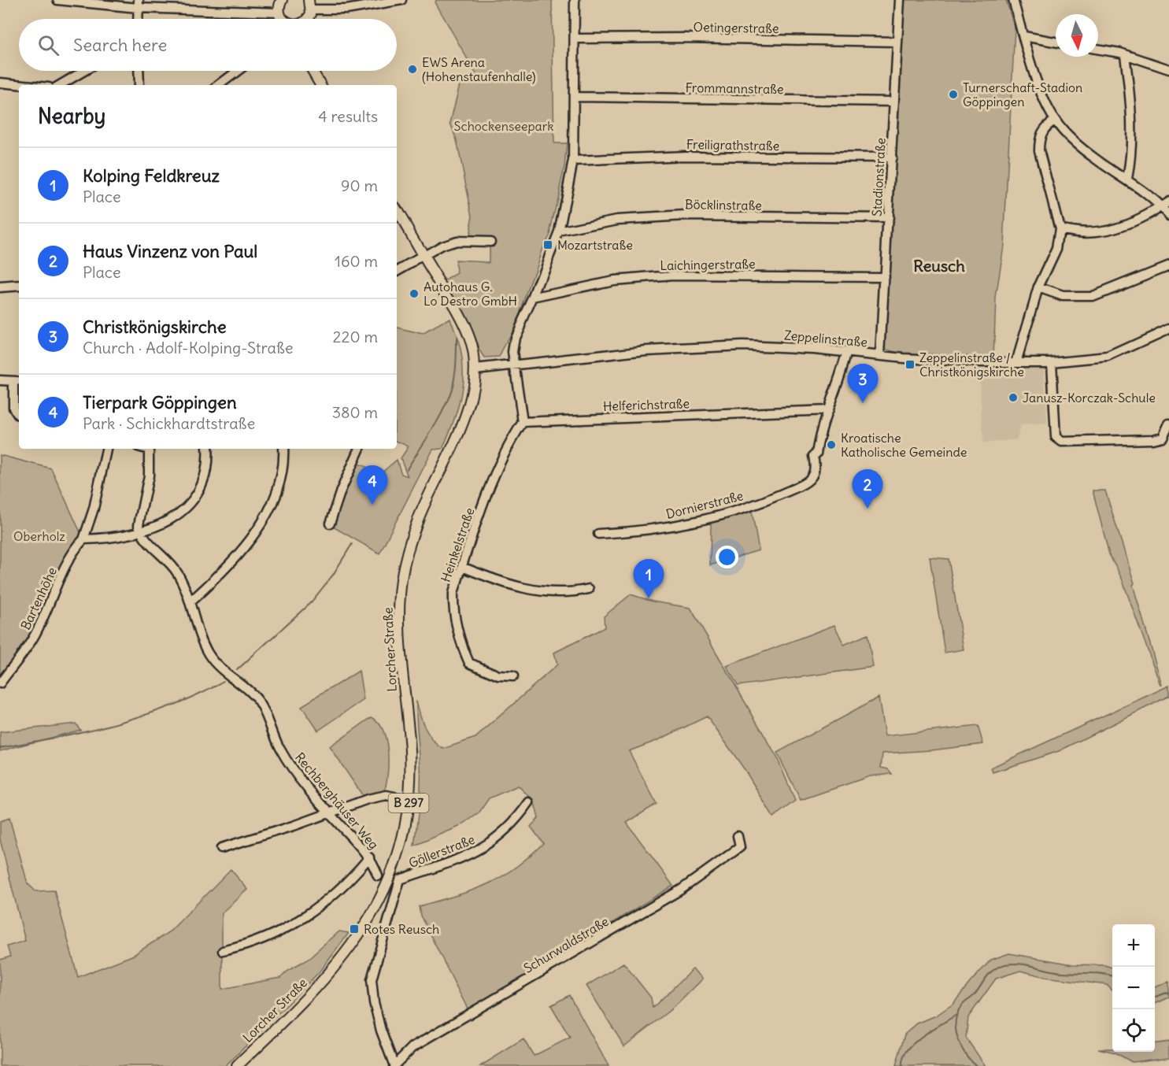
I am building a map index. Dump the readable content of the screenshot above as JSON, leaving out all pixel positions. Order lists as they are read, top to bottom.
{
  "streets": {
    "main road": ["Lorcher Straße", "B 297"],
    "street": [
      "Oetingerstraße",
      "Frommannstraße",
      "Freiligrathstraße",
      "Stadionstraße",
      "Böcklinstraße",
      "Laichingerstraße",
      "Zeppelinstraße",
      "Helferichstraße",
      "Dornierstraße",
      "Heinkelstraße",
      "Bartenhöhe",
      "Rechberghäuser Weg",
      "Göllerstraße",
      "Schurwaldstraße"
    ]
  },
  "crossings": [
    ["Oetingerstraße", "Stadionstraße"],
    ["Frommannstraße", "Stadionstraße"],
    ["Freiligrathstraße", "Stadionstraße"],
    ["Stadionstraße", "Böcklinstraße"],
    ["Stadionstraße", "Laichingerstraße"],
    ["Stadionstraße", "Zeppelinstraße"],
    ["Zeppelinstraße", "Lorcher Straße"],
    ["Helferichstraße", "Dornierstraße"],
    ["Helferichstraße", "Heinkelstraße"],
    ["Göllerstraße", "Schurwaldstraße"]
  ],
  "districts": ["Reusch"],
  "parks": ["Schockenseepark", "Oberholz"],
  "places": {
    "other": [
      "EWS Arena (Hohenstaufenhalle)",
      "Turnerschaft-Stadion Göppingen",
      "Autohaus G. Lo Destro GmbH",
      "Janusz-Korczak-Schule",
      "Kroatische Katholische Gemeinde"
    ],
    "transit": ["Mozartstraße", "Zeppelinstraße / Christkönigskirche", "Rotes Reusch"]
  },
  "north": "bottom",
  "page": {
    "search": "Search here",
    "heading": ["Nearby", "4 results"],
    "list": [
      {
        "mark": "1",
        "name": "Kolping Feldkreuz",
        "note": "Place",
        "value": "90 m"
      },
      {
        "mark": "2",
        "name": "Haus Vinzenz von Paul",
        "note": "Place",
        "value": "160 m"
      },
      {
        "mark": "3",
        "name": "Christkönigskirche",
        "note": "Church · Adolf-Kolping-Straße",
        "value": "220 m"
      },
      {
        "mark": "4",
        "name": "Tierpark Göppingen",
        "note": "Park · Schickhardtstraße",
        "value": "380 m"
      }
    ],
    "pins": [
      "3",
      "4",
      "2",
      "1"
    ],
    "map_buttons": ["+", "−"]
  }
}
